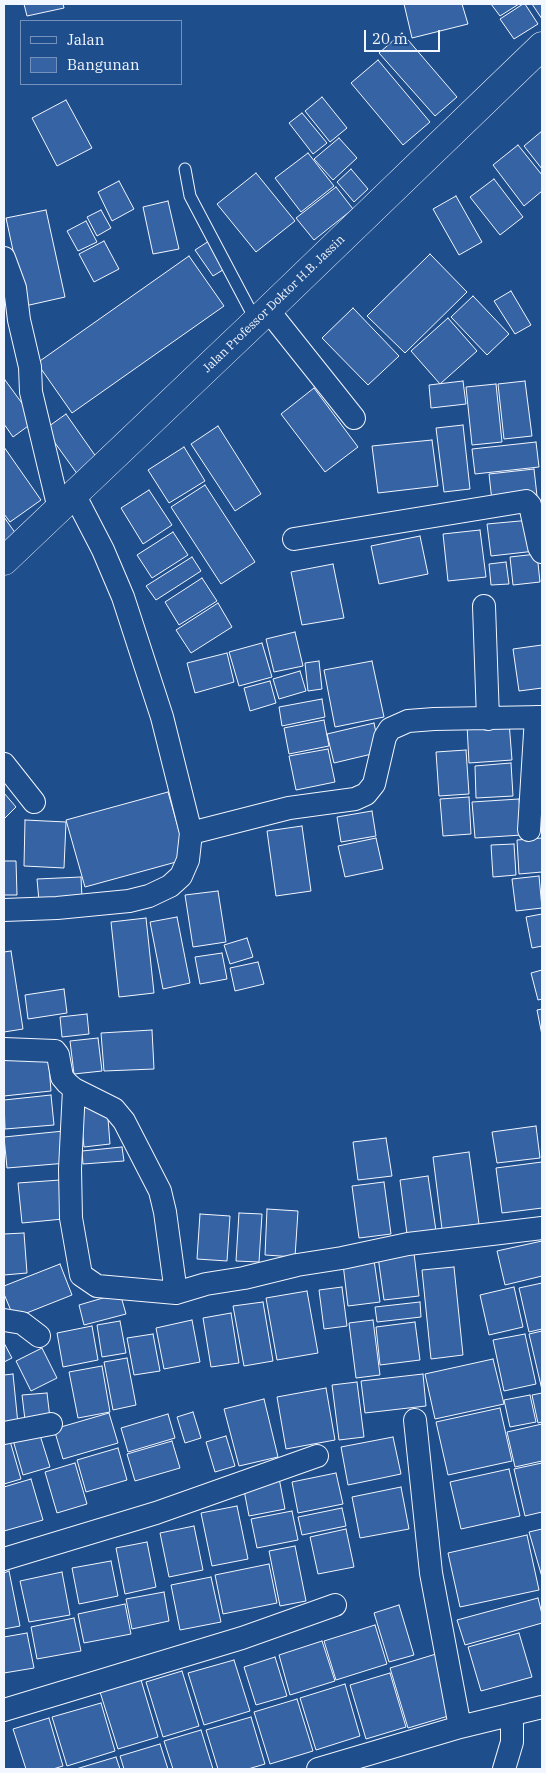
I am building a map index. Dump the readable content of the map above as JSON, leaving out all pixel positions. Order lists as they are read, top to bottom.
{
  "streets": {
    "highway": ["Jalan Professor Doktor H.B. Jassin"]
  },
  "legend": ["Jalan", "Bangunan"],
  "scale_bar": "20 m"
}
